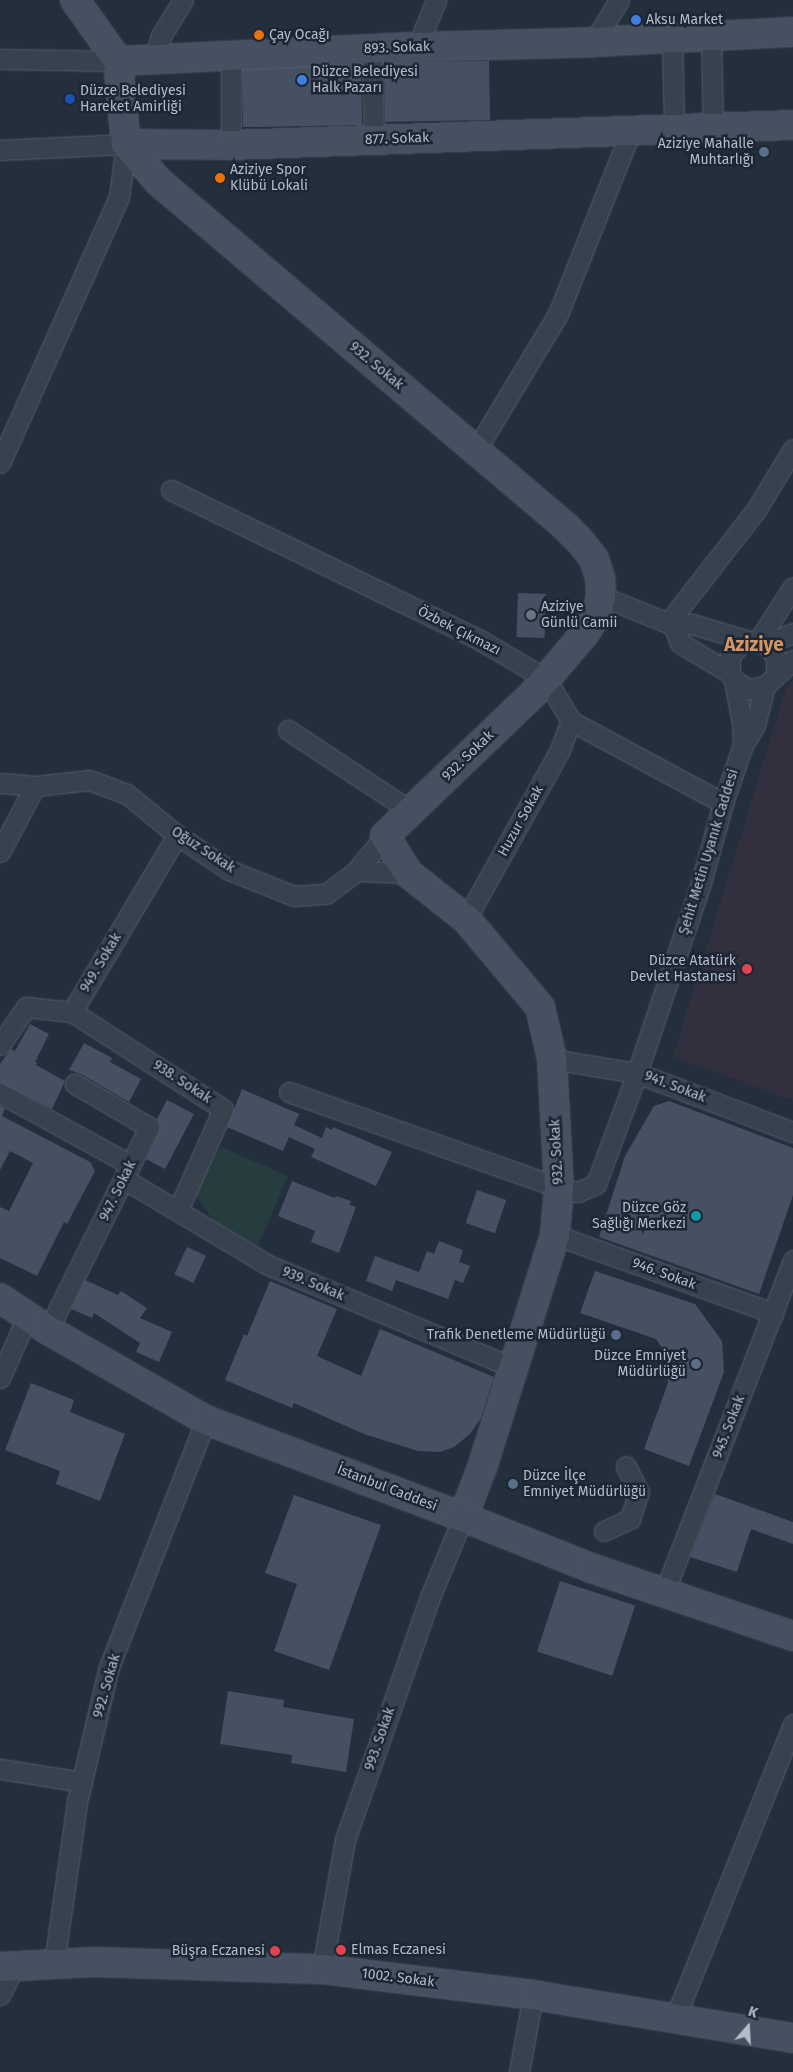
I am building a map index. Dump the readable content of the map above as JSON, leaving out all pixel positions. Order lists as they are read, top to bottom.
{
  "streets": {
    "street": [
      "893. Sokak",
      "877. Sokak",
      "932. Sokak",
      "Özbek Çıkmazı",
      "Huzur Sokak",
      "Oğuz Sokak",
      "Şehit Metin Uyanık Caddesi",
      "949. Sokak",
      "938. Sokak",
      "941. Sokak",
      "947. Sokak",
      "946. Sokak",
      "939. Sokak",
      "945. Sokak",
      "İstanbul Caddesi",
      "992. Sokak",
      "993. Sokak",
      "1002. Sokak"
    ]
  },
  "crossings": [
    ["877. Sokak", "932. Sokak"],
    ["932. Sokak", "Özbek Çıkmazı"],
    ["932. Sokak", "Huzur Sokak"],
    ["932. Sokak", "Oğuz Sokak"],
    ["932. Sokak", "Şehit Metin Uyanık Caddesi"],
    ["932. Sokak", "941. Sokak"],
    ["932. Sokak", "946. Sokak"],
    ["932. Sokak", "939. Sokak"],
    ["932. Sokak", "İstanbul Caddesi"],
    ["932. Sokak", "993. Sokak"],
    ["Özbek Çıkmazı", "Huzur Sokak"],
    ["Oğuz Sokak", "949. Sokak"],
    ["Şehit Metin Uyanık Caddesi", "941. Sokak"],
    ["949. Sokak", "938. Sokak"],
    ["938. Sokak", "939. Sokak"],
    ["947. Sokak", "939. Sokak"],
    ["947. Sokak", "İstanbul Caddesi"],
    ["946. Sokak", "945. Sokak"],
    ["945. Sokak", "İstanbul Caddesi"],
    ["İstanbul Caddesi", "992. Sokak"],
    ["İstanbul Caddesi", "993. Sokak"],
    ["992. Sokak", "1002. Sokak"],
    ["993. Sokak", "1002. Sokak"]
  ],
  "districts": ["Aziziye"],
  "places": [
    "Aksu Market",
    "Çay Ocağı",
    "Düzce Belediyesi Halk Pazarı",
    "Düzce Belediyesi Hareket Amirliği",
    "Aziziye Mahalle Muhtarlığı",
    "Aziziye Spor Klübü Lokali",
    "Aziziye Günlü Camii",
    "Düzce Atatürk Devlet Hastanesi",
    "Düzce Göz Sağlığı Merkezi",
    "Trafik Denetleme Müdürlüğü",
    "Düzce Emniyet Müdürlüğü",
    "Düzce İlçe Emniyet Müdürlüğü",
    "Elmas Eczanesi",
    "Büşra Eczanesi"
  ],
  "north": "top"
}
